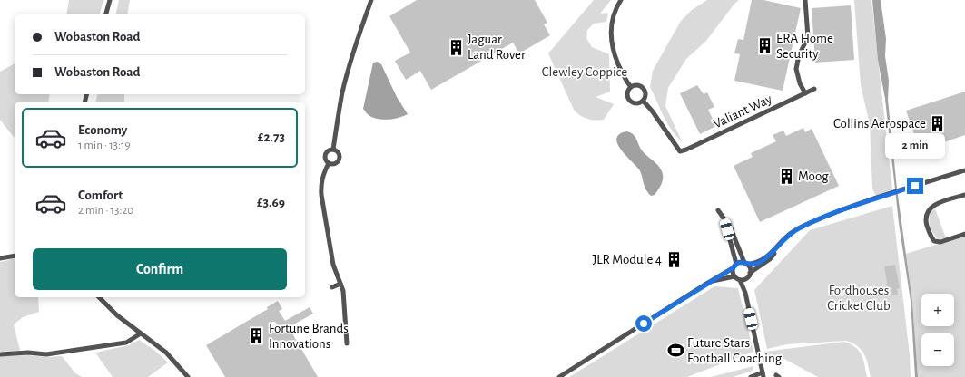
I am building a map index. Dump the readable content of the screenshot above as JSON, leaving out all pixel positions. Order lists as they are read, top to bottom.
{
  "streets": {
    "street": ["Valiant Way"]
  },
  "parks": ["Clewley Coppice", "Fordhouses Cricket Club"],
  "places": {
    "building": [
      "ERA Home Security",
      "Jaguar Land Rover",
      "Collins Aerospace",
      "Moog",
      "JLR Module 4",
      "Fortune Brands Innovations"
    ],
    "sports": ["Future Stars Football Coaching"]
  },
  "page": {
    "banner": ["Wobaston Road", "Wobaston Road"],
    "list": [
      {
        "name": "Economy",
        "note": "1 min · 13:19",
        "value": "£2.73"
      },
      {
        "name": "Comfort",
        "note": "2 min · 13:20",
        "value": "£3.69"
      }
    ],
    "bubble": "2 min",
    "buttons": "Confirm",
    "map_buttons": ["+", "−"]
  }
}
